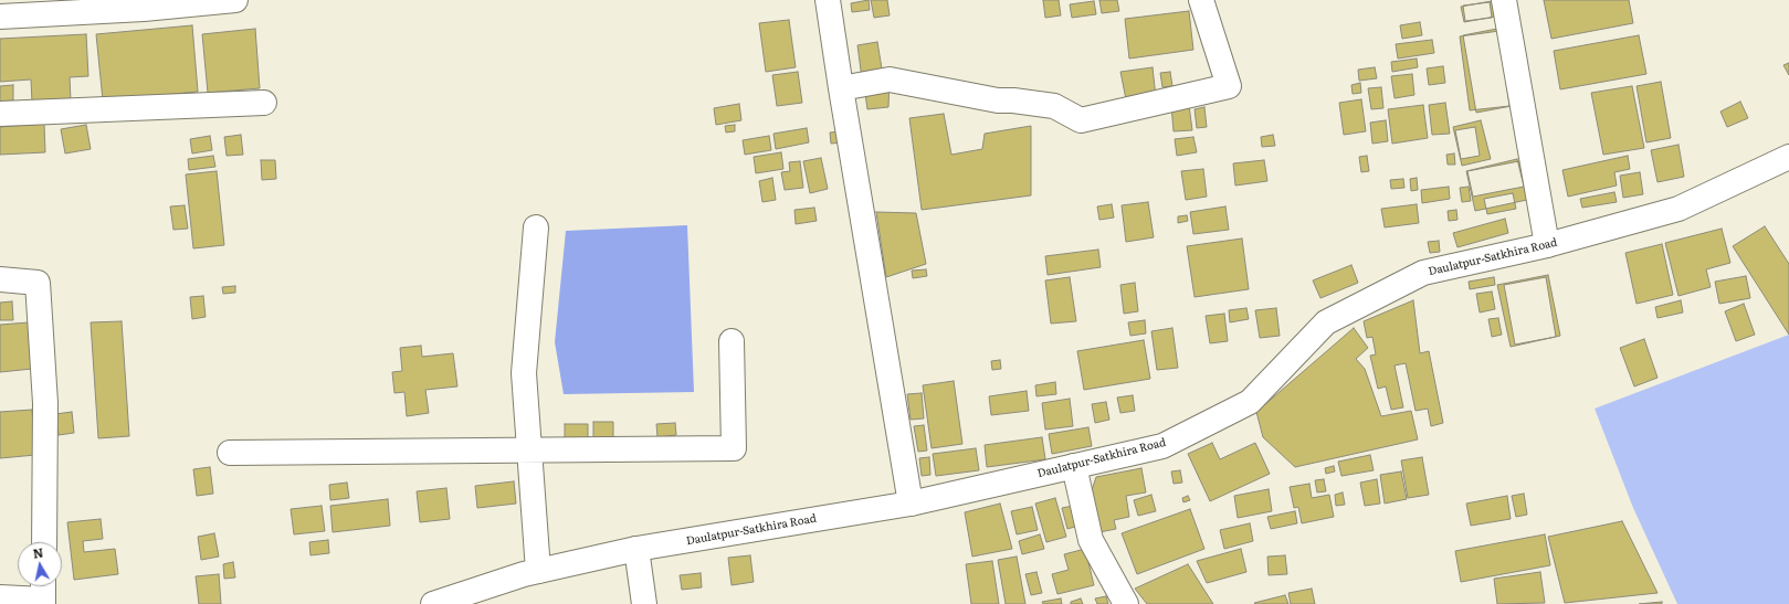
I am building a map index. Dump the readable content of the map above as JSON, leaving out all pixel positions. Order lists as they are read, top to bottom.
{
  "streets": {
    "street": ["Daulatpur-Satkhira Road"]
  },
  "north": "top"
}
